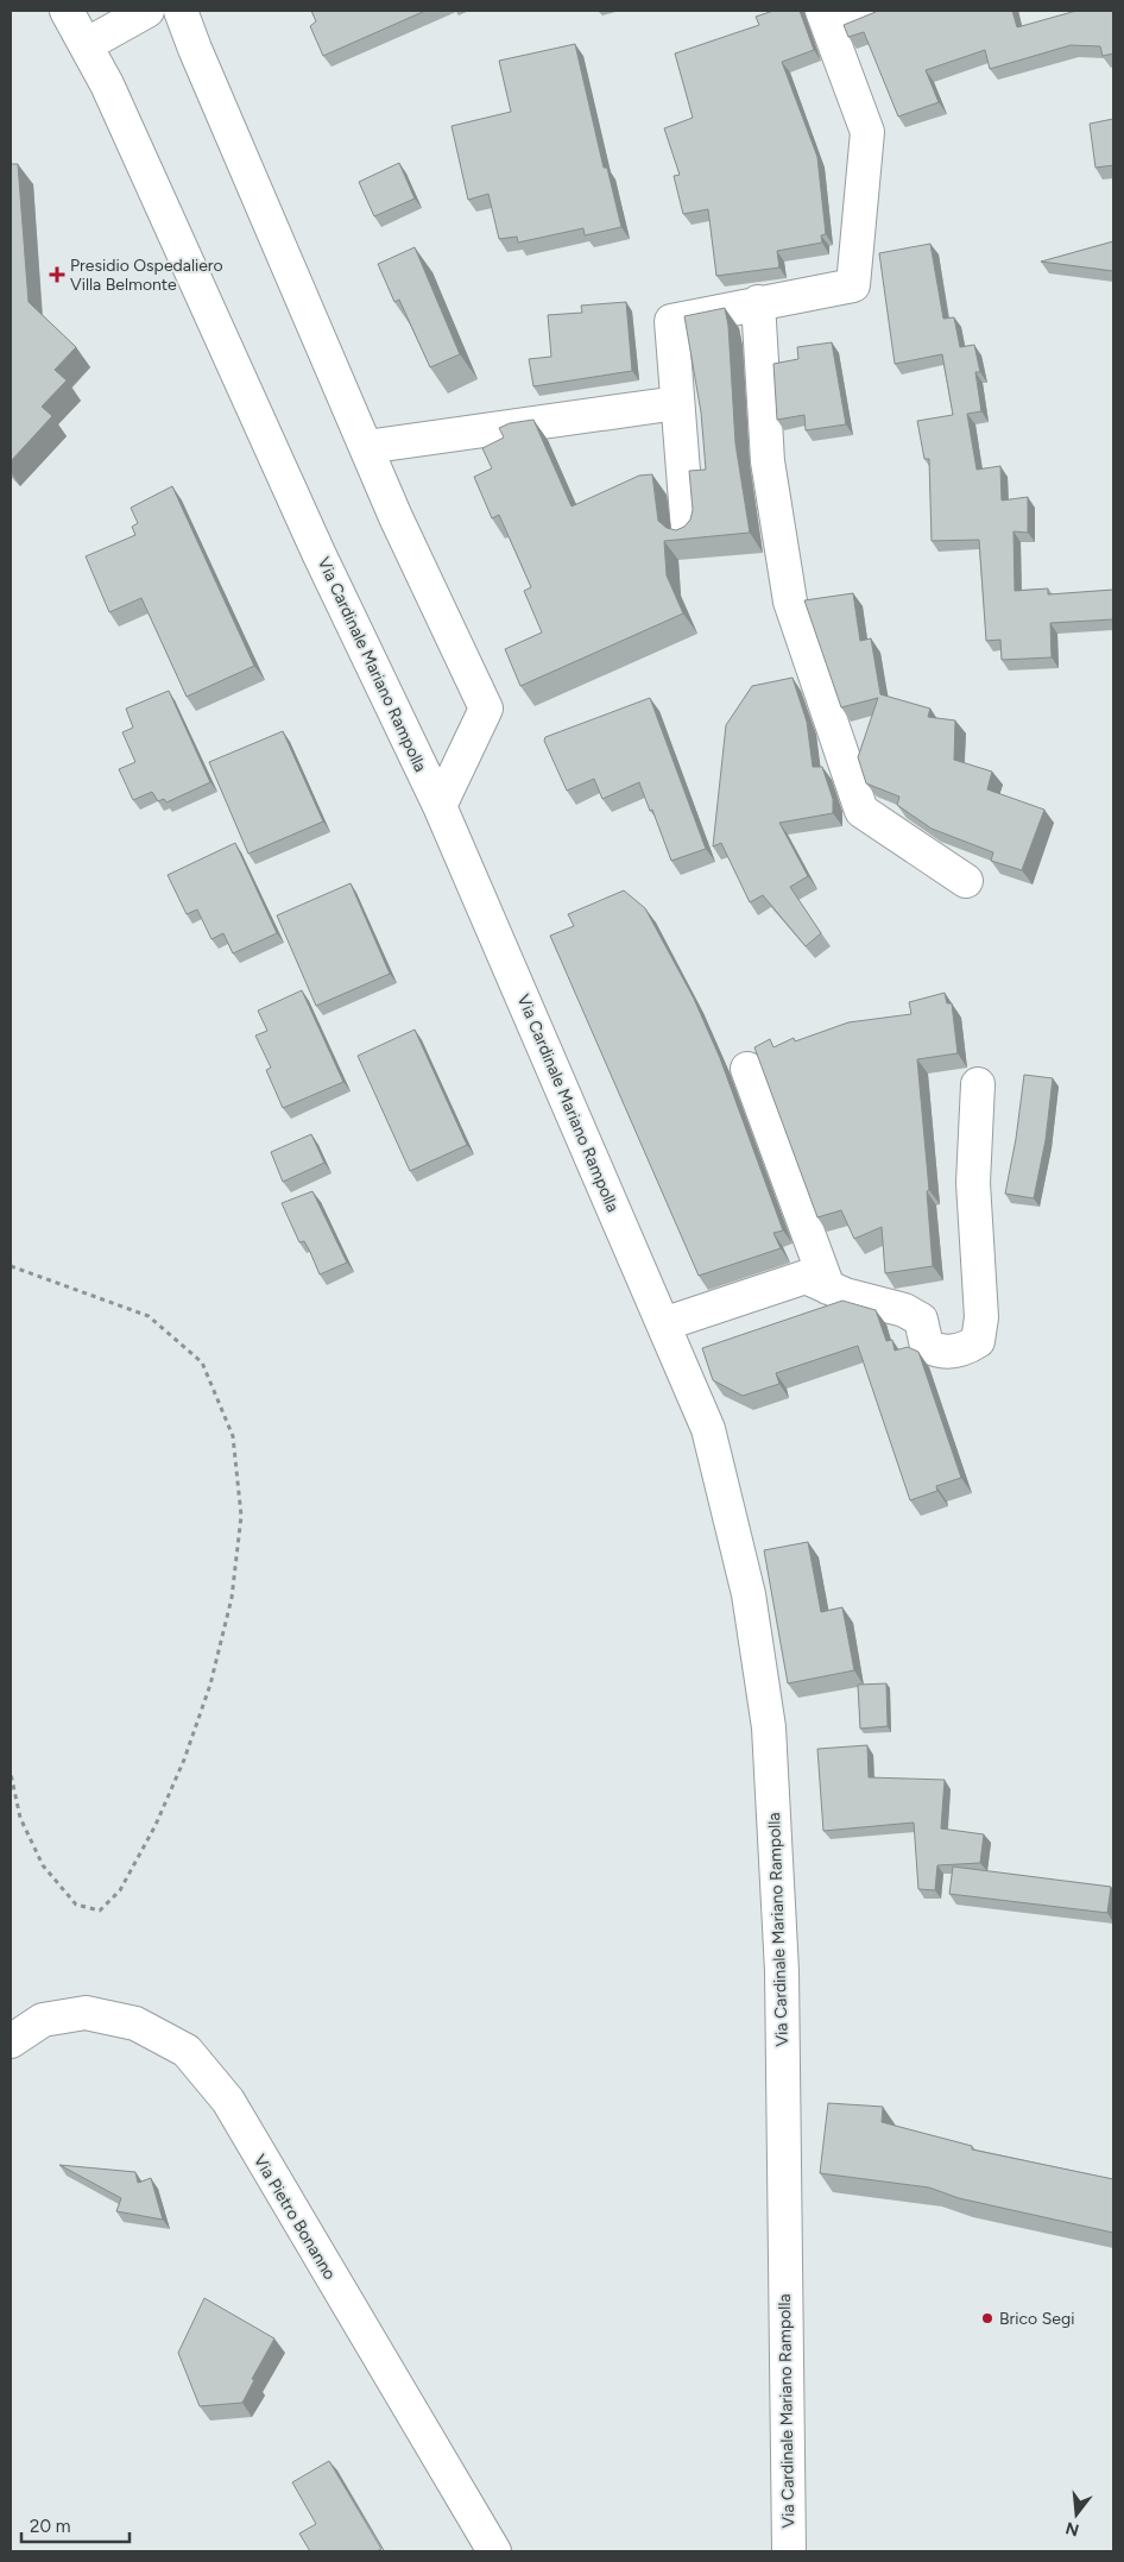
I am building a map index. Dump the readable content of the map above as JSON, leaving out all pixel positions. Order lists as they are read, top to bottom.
{
  "streets": {
    "street": ["Via Cardinale Mariano Rampolla", "Via Pietro Bonanno"]
  },
  "places": {
    "health": ["Presidio Ospedaliero Villa Belmonte"],
    "other": ["Brico Segi"]
  },
  "scale_bar": "20 m",
  "north": "bottom"
}
